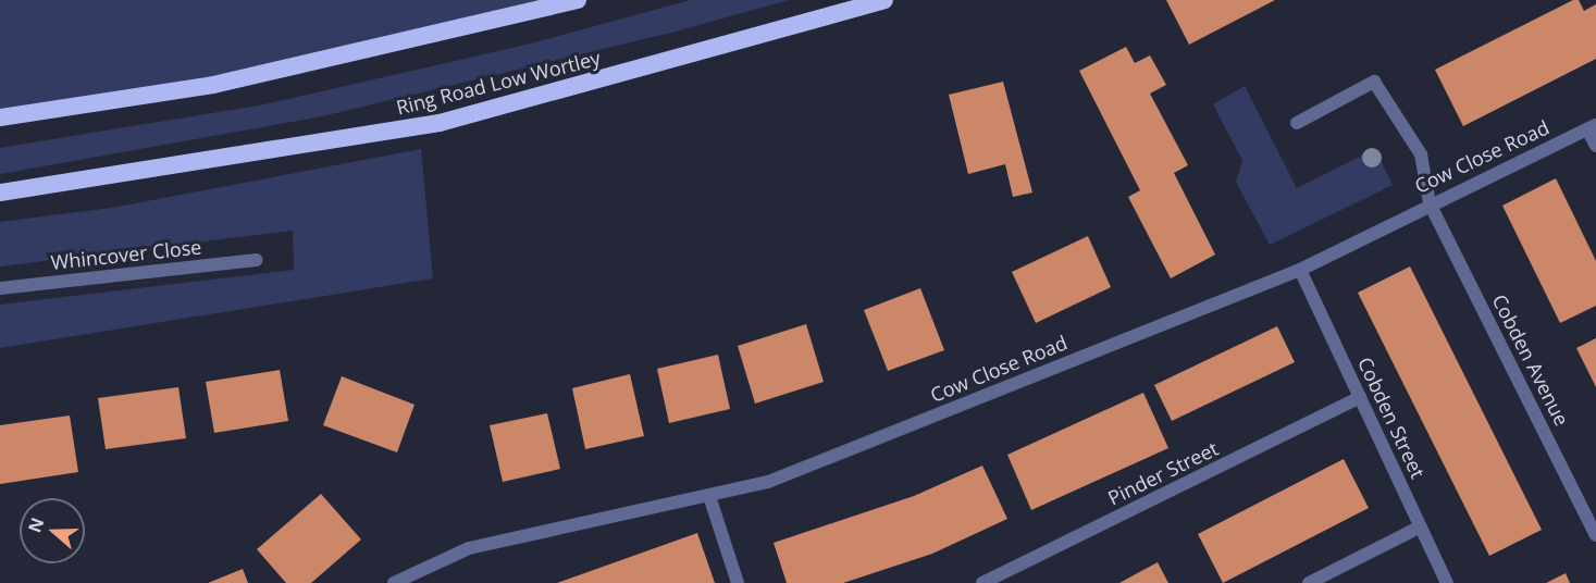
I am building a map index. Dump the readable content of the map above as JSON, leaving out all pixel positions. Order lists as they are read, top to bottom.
{
  "streets": {
    "highway": ["Ring Road Low Wortley"],
    "street": [
      "Cow Close Road",
      "Whincover Close",
      "Cobden Avenue",
      "Cobden Street",
      "Pinder Street"
    ]
  },
  "crossings": [
    ["Cow Close Road", "Cobden Avenue"],
    ["Cow Close Road", "Cobden Street"],
    ["Cobden Street", "Pinder Street"]
  ],
  "north": "left"
}
